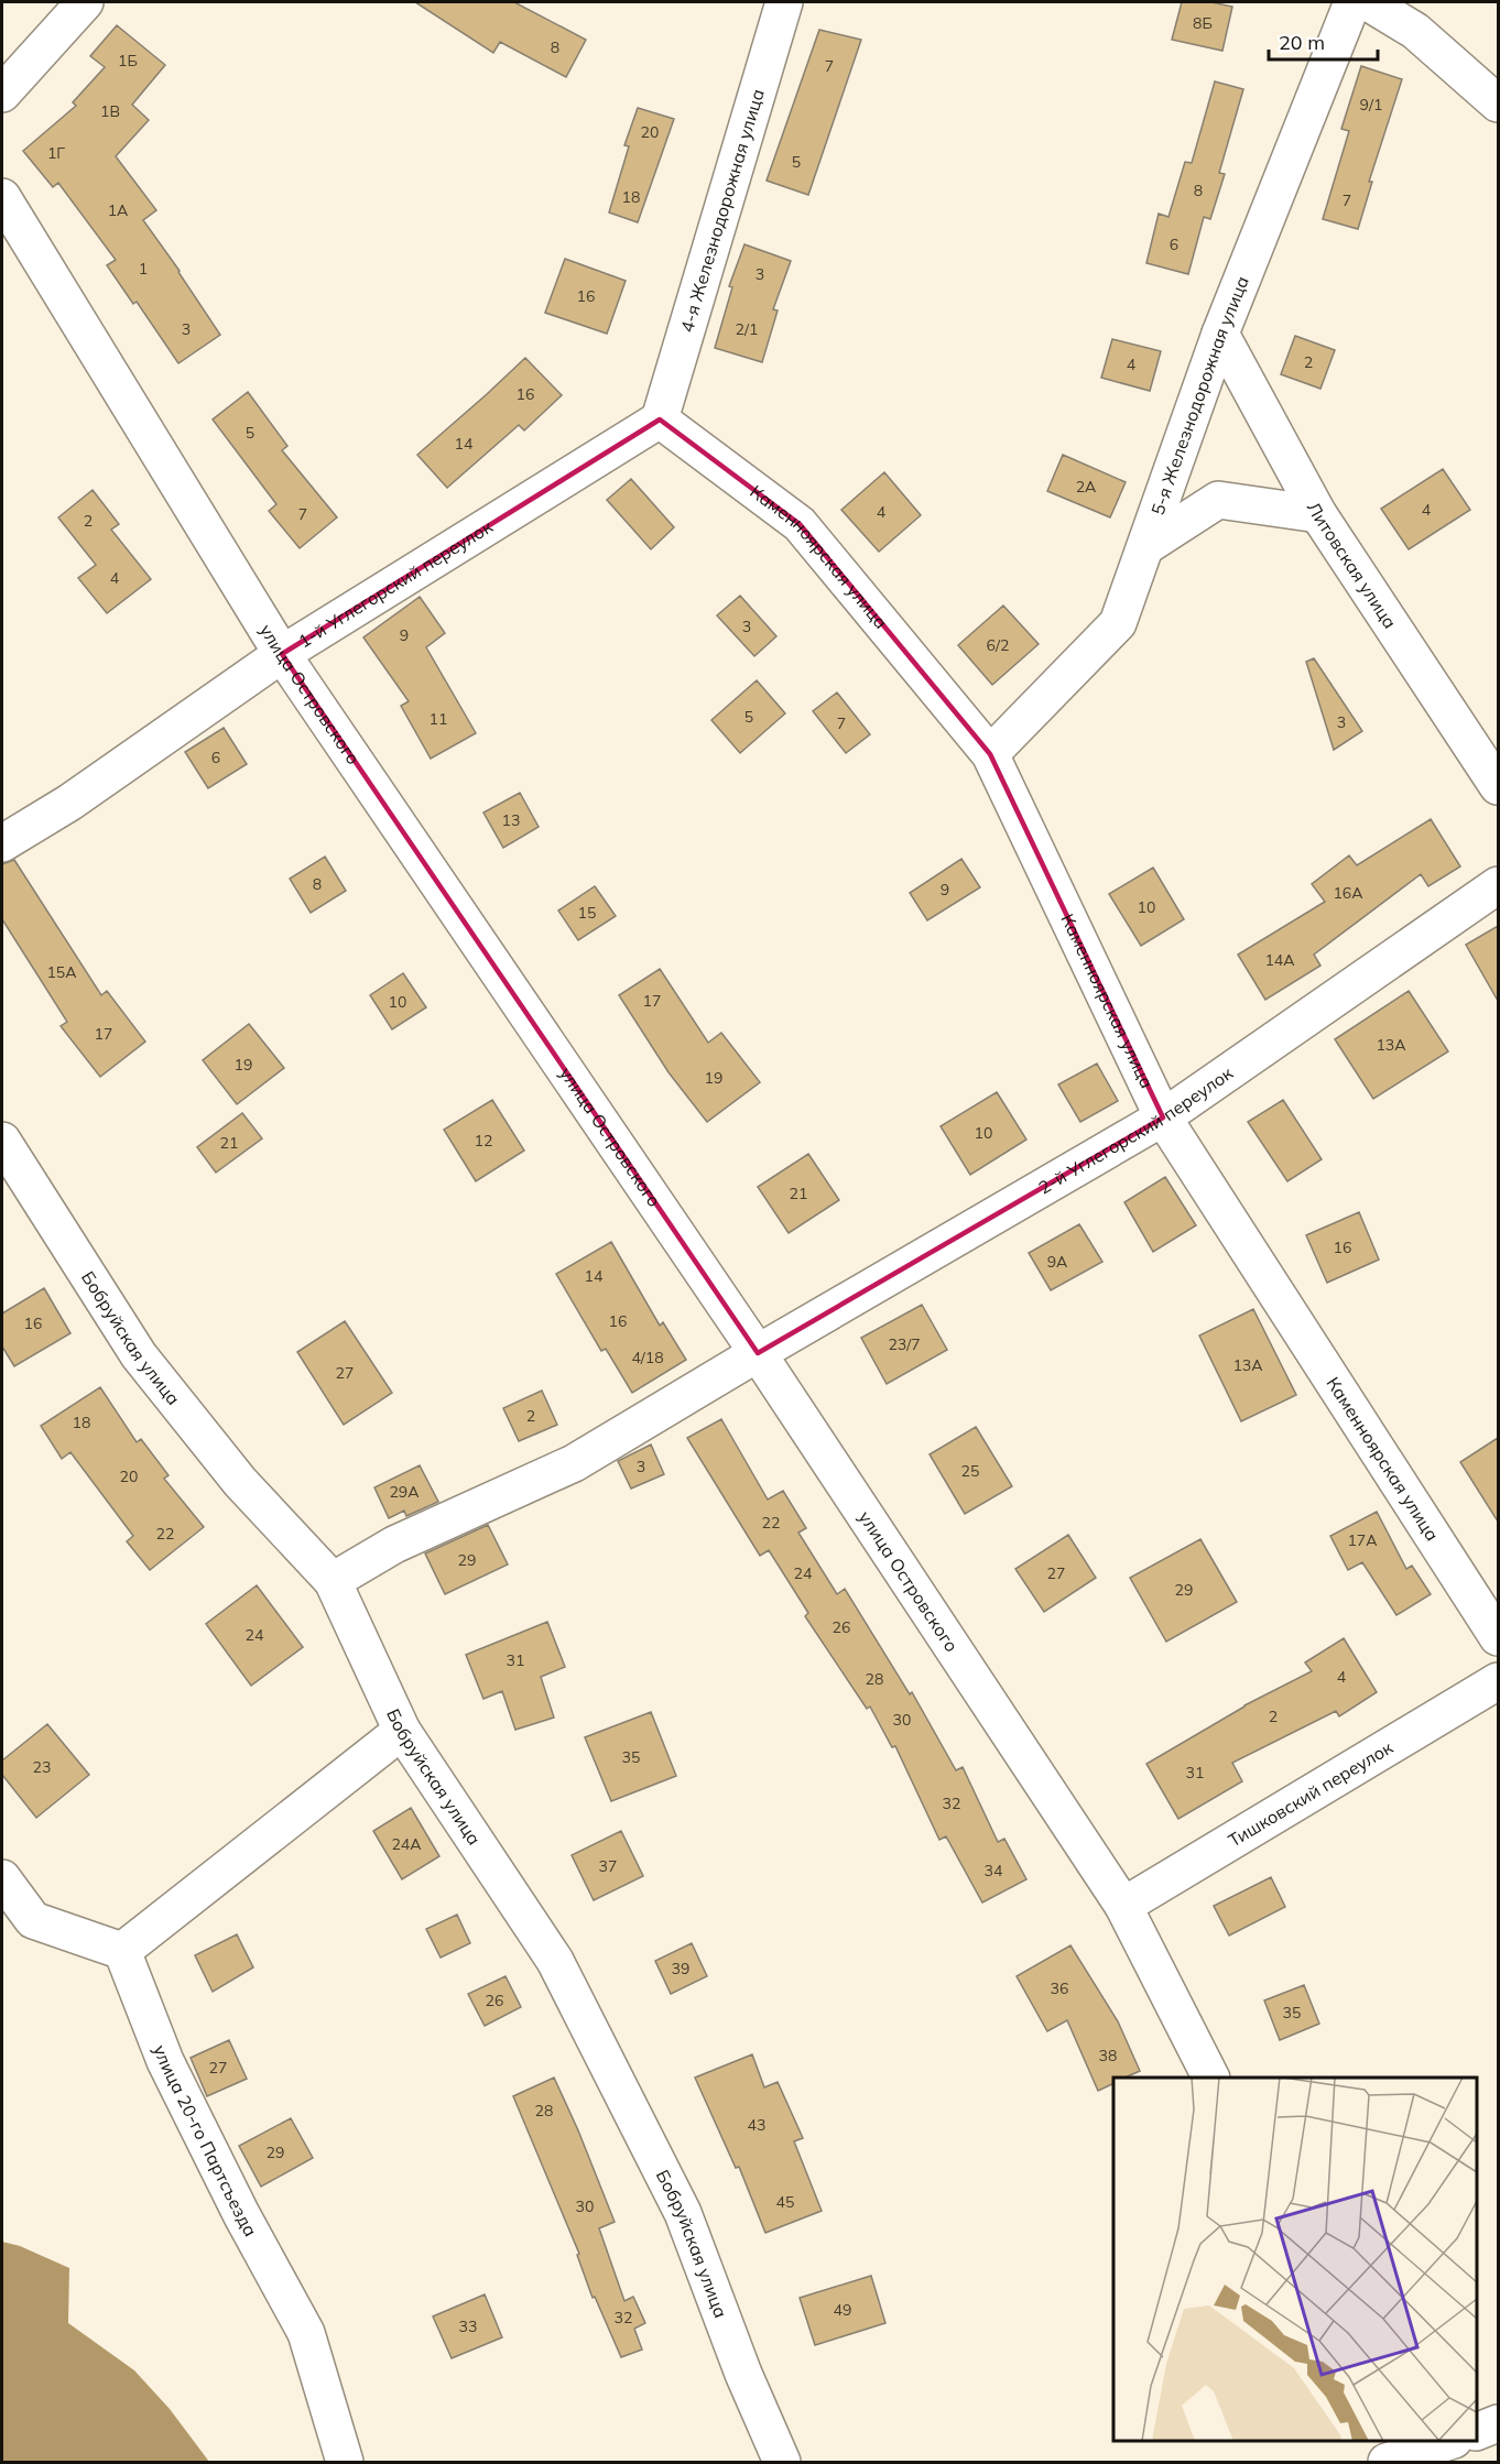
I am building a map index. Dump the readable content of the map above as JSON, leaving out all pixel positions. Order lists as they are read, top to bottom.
{
  "streets": {
    "street": [
      "4-я Железнодорожная улица",
      "5-я Железнодорожная улица",
      "Каменноярская улица",
      "Литовская улица",
      "1-й Углегорский переулок",
      "улица Островского",
      "2-й Углегорский переулок",
      "Бобруйская улица",
      "Тишковский переулок",
      "улица 20-го Партсъезда"
    ]
  },
  "crossings": [
    ["4-я Железнодорожная улица", "Каменноярская улица"],
    ["4-я Железнодорожная улица", "1-й Углегорский переулок"],
    ["5-я Железнодорожная улица", "Каменноярская улица"],
    ["5-я Железнодорожная улица", "Литовская улица"],
    ["Каменноярская улица", "1-й Углегорский переулок"],
    ["Каменноярская улица", "2-й Углегорский переулок"],
    ["1-й Углегорский переулок", "улица Островского"],
    ["улица Островского", "2-й Углегорский переулок"],
    ["улица Островского", "Тишковский переулок"],
    ["2-й Углегорский переулок", "Бобруйская улица"]
  ],
  "house_numbers": [
    "8Б",
    "8",
    "1Б",
    "7",
    "9/1",
    "1В",
    "20",
    "1Г",
    "5",
    "8",
    "18",
    "7",
    "1А",
    "6",
    "1",
    "3",
    "16",
    "3",
    "2/1",
    "2",
    "4",
    "16",
    "5",
    "14",
    "2А",
    "4",
    "4",
    "7",
    "2",
    "4",
    "3",
    "9",
    "6/2",
    "5",
    "11",
    "3",
    "7",
    "6",
    "13",
    "8",
    "9",
    "16А",
    "10",
    "15",
    "14А",
    "15А",
    "17",
    "10",
    "17",
    "13А",
    "19",
    "19",
    "10",
    "12",
    "21",
    "21",
    "16",
    "9А",
    "14",
    "16",
    "16",
    "23/7",
    "4/18",
    "13А",
    "27",
    "2",
    "18",
    "3",
    "25",
    "20",
    "29А",
    "22",
    "22",
    "17А",
    "29",
    "24",
    "27",
    "29",
    "26",
    "24",
    "31",
    "4",
    "28",
    "2",
    "30",
    "35",
    "23",
    "31",
    "32",
    "24А",
    "37",
    "34",
    "39",
    "36",
    "26",
    "35",
    "38",
    "27",
    "28",
    "43",
    "29",
    "45",
    "30",
    "49",
    "32",
    "33"
  ],
  "scale_bar": "20 m"
}
